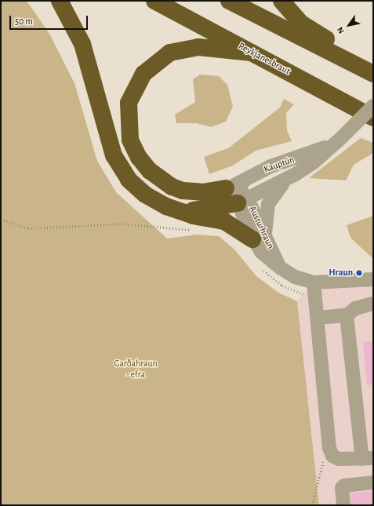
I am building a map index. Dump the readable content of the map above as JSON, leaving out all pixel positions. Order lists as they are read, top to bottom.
{
  "streets": {
    "highway": ["Reykjanesbraut"],
    "street": ["Kauptún", "Austurhraun"]
  },
  "crossings": [
    ["Kauptún", "Austurhraun"]
  ],
  "parks": ["Garðahraun - efra"],
  "places": ["Hraun"],
  "scale_bar": "50 m",
  "north": "bottom left"
}
